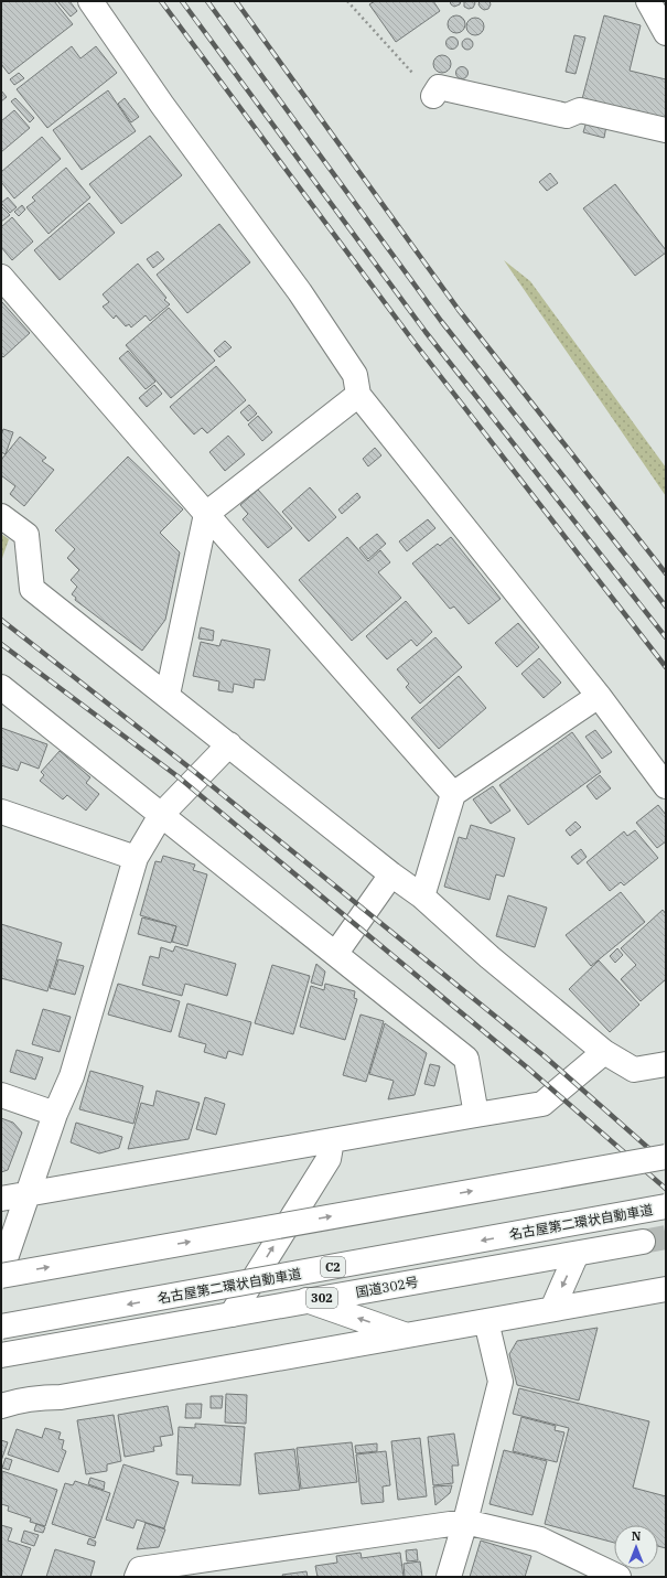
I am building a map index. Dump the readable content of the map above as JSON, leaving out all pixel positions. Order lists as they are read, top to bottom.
{
  "streets": {
    "main road": [
      "名古屋第二環状自動車道",
      "C2",
      "国道302号",
      "302"
    ]
  },
  "north": "top"
}
